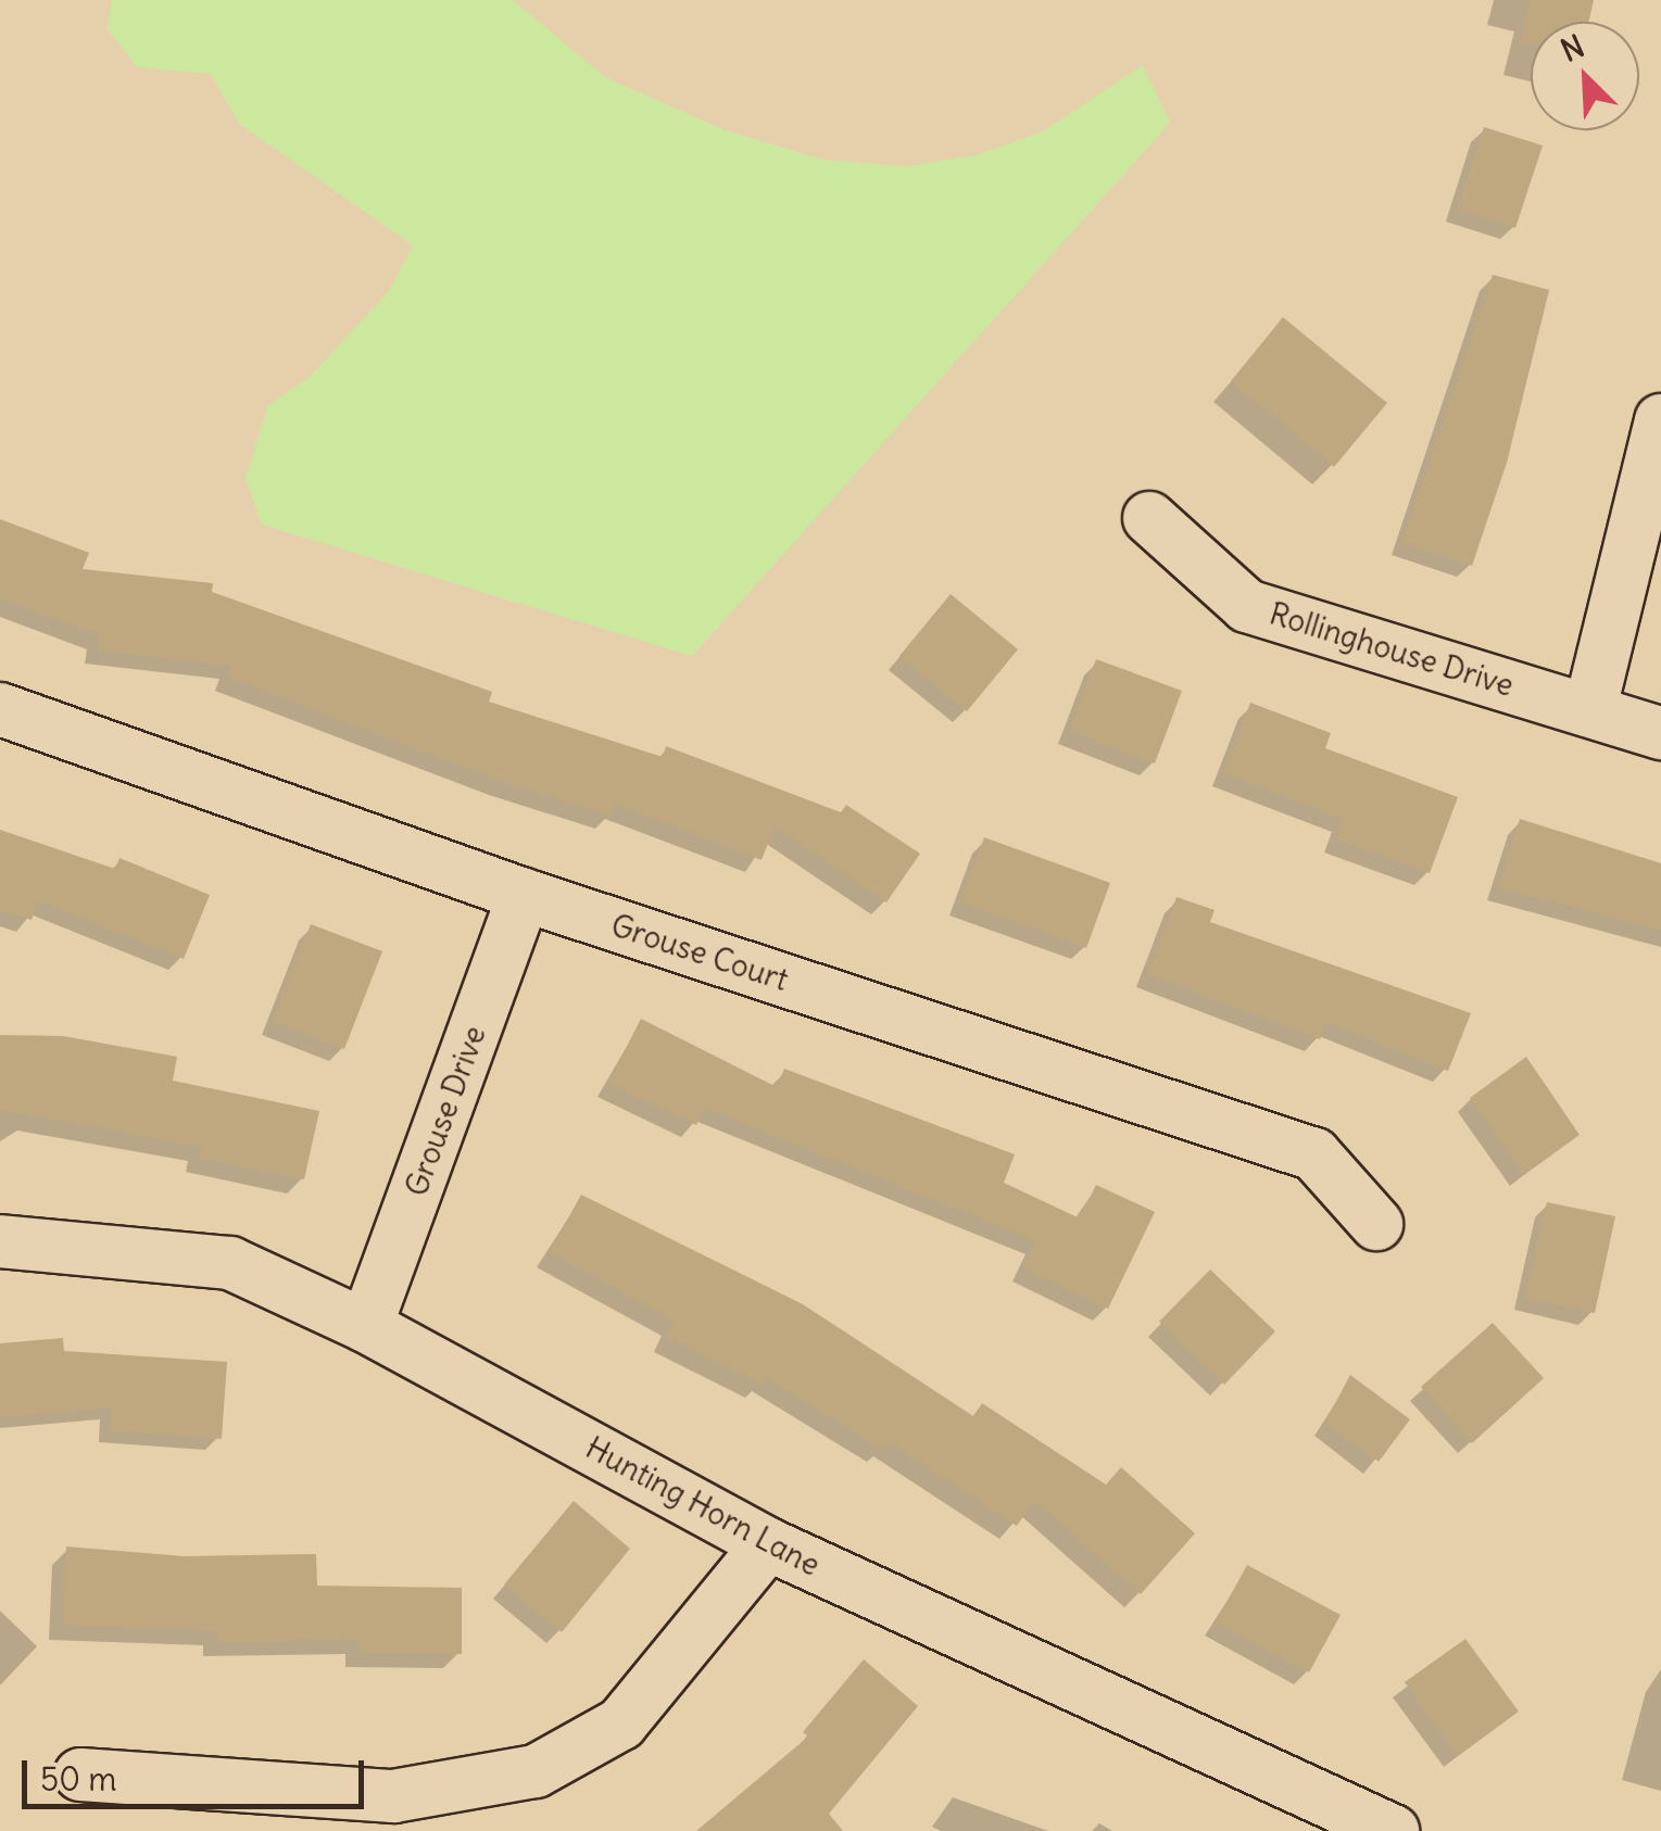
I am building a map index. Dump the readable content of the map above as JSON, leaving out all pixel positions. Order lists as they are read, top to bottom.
{
  "streets": {
    "street": [
      "Rollinghouse Drive",
      "Grouse Court",
      "Grouse Drive",
      "Hunting Horn Lane"
    ]
  },
  "crossings": [
    ["Grouse Court", "Grouse Drive"],
    ["Grouse Drive", "Hunting Horn Lane"]
  ],
  "scale_bar": "50 m",
  "north": "top left"
}
